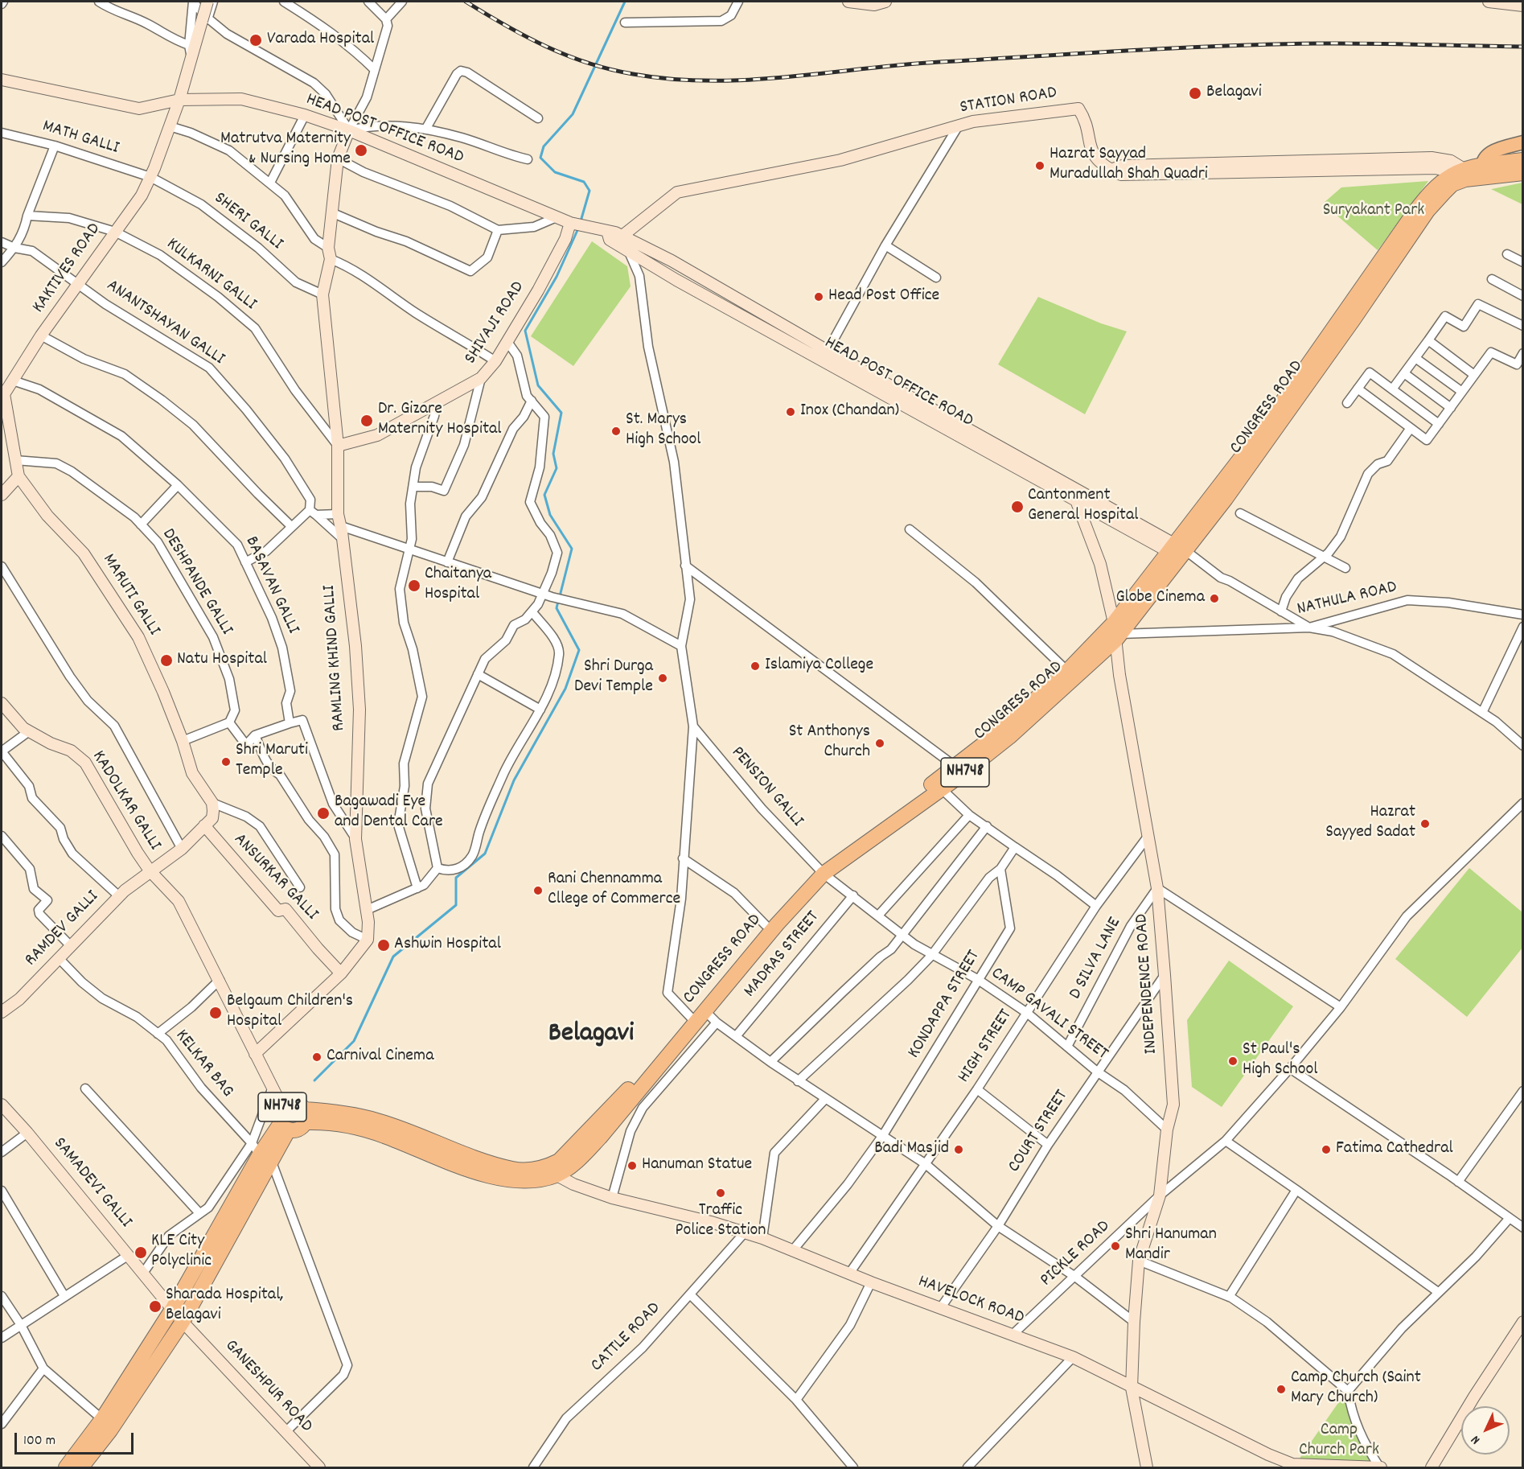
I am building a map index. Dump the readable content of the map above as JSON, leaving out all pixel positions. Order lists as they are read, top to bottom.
{
  "streets": {
    "highway": ["CONGRESS ROAD", "NH748"],
    "street": [
      "STATION ROAD",
      "HEAD POST OFFICE ROAD",
      "MATH GALLI",
      "SHERI GALLI",
      "KAKTIVES ROAD",
      "KULKARNI GALLI",
      "ANANTSHAYAN GALLI",
      "SHIVAJI ROAD",
      "DESHPANDE GALLI",
      "BASAVAN GALLI",
      "MARUTI GALLI",
      "NATHULA ROAD",
      "RAMLING KHIND GALLI",
      "PENSION GALLI",
      "KADOLKAR GALLI",
      "ANSURKAR GALLI",
      "RAMDEV GALLI",
      "MADRAS STREET",
      "D SILVA LANE",
      "INDEPENDENCE ROAD",
      "KONDAPPA STREET",
      "CAMP GAVALI STREET",
      "HIGH STREET",
      "KELKAR BAG",
      "COURT STREET",
      "SAMADEVI GALLI",
      "PICKLE ROAD",
      "HAVELOCK ROAD",
      "CATTLE ROAD",
      "GANESHPUR ROAD"
    ]
  },
  "crossings": [
    ["STATION ROAD", "HEAD POST OFFICE ROAD"],
    ["STATION ROAD", "CONGRESS ROAD"],
    ["HEAD POST OFFICE ROAD", "KAKTIVES ROAD"],
    ["HEAD POST OFFICE ROAD", "SHIVAJI ROAD"],
    ["HEAD POST OFFICE ROAD", "CONGRESS ROAD"],
    ["HEAD POST OFFICE ROAD", "INDEPENDENCE ROAD"],
    ["MATH GALLI", "SHERI GALLI"],
    ["MATH GALLI", "KAKTIVES ROAD"],
    ["SHERI GALLI", "KAKTIVES ROAD"],
    ["SHERI GALLI", "RAMLING KHIND GALLI"],
    ["KAKTIVES ROAD", "KULKARNI GALLI"],
    ["KAKTIVES ROAD", "ANANTSHAYAN GALLI"],
    ["KAKTIVES ROAD", "DESHPANDE GALLI"],
    ["KAKTIVES ROAD", "BASAVAN GALLI"],
    ["KAKTIVES ROAD", "MARUTI GALLI"],
    ["KULKARNI GALLI", "SHIVAJI ROAD"],
    ["KULKARNI GALLI", "RAMLING KHIND GALLI"],
    ["SHIVAJI ROAD", "RAMLING KHIND GALLI"],
    ["CONGRESS ROAD", "NATHULA ROAD"],
    ["CONGRESS ROAD", "NH748"],
    ["CONGRESS ROAD", "PENSION GALLI"],
    ["CONGRESS ROAD", "INDEPENDENCE ROAD"],
    ["CONGRESS ROAD", "HAVELOCK ROAD"],
    ["NATHULA ROAD", "INDEPENDENCE ROAD"],
    ["NH748", "KADOLKAR GALLI"],
    ["NH748", "KELKAR BAG"],
    ["NH748", "SAMADEVI GALLI"],
    ["NH748", "HAVELOCK ROAD"],
    ["NH748", "GANESHPUR ROAD"],
    ["PENSION GALLI", "MADRAS STREET"],
    ["PENSION GALLI", "CAMP GAVALI STREET"],
    ["KADOLKAR GALLI", "RAMDEV GALLI"],
    ["ANSURKAR GALLI", "RAMDEV GALLI"],
    ["RAMDEV GALLI", "KELKAR BAG"],
    ["MADRAS STREET", "CAMP GAVALI STREET"],
    ["D SILVA LANE", "INDEPENDENCE ROAD"],
    ["D SILVA LANE", "CAMP GAVALI STREET"],
    ["INDEPENDENCE ROAD", "CAMP GAVALI STREET"],
    ["INDEPENDENCE ROAD", "HIGH STREET"],
    ["INDEPENDENCE ROAD", "COURT STREET"],
    ["INDEPENDENCE ROAD", "PICKLE ROAD"],
    ["INDEPENDENCE ROAD", "HAVELOCK ROAD"],
    ["KONDAPPA STREET", "CAMP GAVALI STREET"],
    ["KONDAPPA STREET", "HAVELOCK ROAD"],
    ["CAMP GAVALI STREET", "HIGH STREET"],
    ["CAMP GAVALI STREET", "COURT STREET"],
    ["HIGH STREET", "HAVELOCK ROAD"],
    ["COURT STREET", "HAVELOCK ROAD"],
    ["SAMADEVI GALLI", "GANESHPUR ROAD"],
    ["PICKLE ROAD", "HAVELOCK ROAD"],
    ["HAVELOCK ROAD", "CATTLE ROAD"]
  ],
  "districts": ["Belagavi"],
  "parks": ["Suryakant Park", "Camp Church Park"],
  "places": [
    "Varada Hospital",
    "Belagavi",
    "Matrutva Maternity & Nursing Home",
    "Hazrat Sayyad Muradullah Shah Quadri",
    "Head Post Office",
    "Inox (Chandan)",
    "Dr. Gizare Maternity Hospital",
    "St. Marys High School",
    "Cantonment General Hospital",
    "Chaitanya Hospital",
    "Globe Cinema",
    "Natu Hospital",
    "Islamiya College",
    "Shri Durga Devi Temple",
    "St Anthonys Church",
    "Shri Maruti Temple",
    "Bagawadi Eye and Dental Care",
    "Hazrat Sayyed Sadat",
    "Rani Chennamma Cllege of Commerce",
    "Ashwin Hospital",
    "Belgaum Children's Hospital",
    "Carnival Cinema",
    "St Paul's High School",
    "Badi Masjid",
    "Fatima Cathedral",
    "Hanuman Statue",
    "Traffic Police Station",
    "Shri Hanuman Mandir",
    "KLE City Polyclinic",
    "Sharada Hospital, Belagavi",
    "Camp Church (Saint Mary Church)"
  ],
  "scale_bar": "100 m",
  "north": "bottom left"
}
